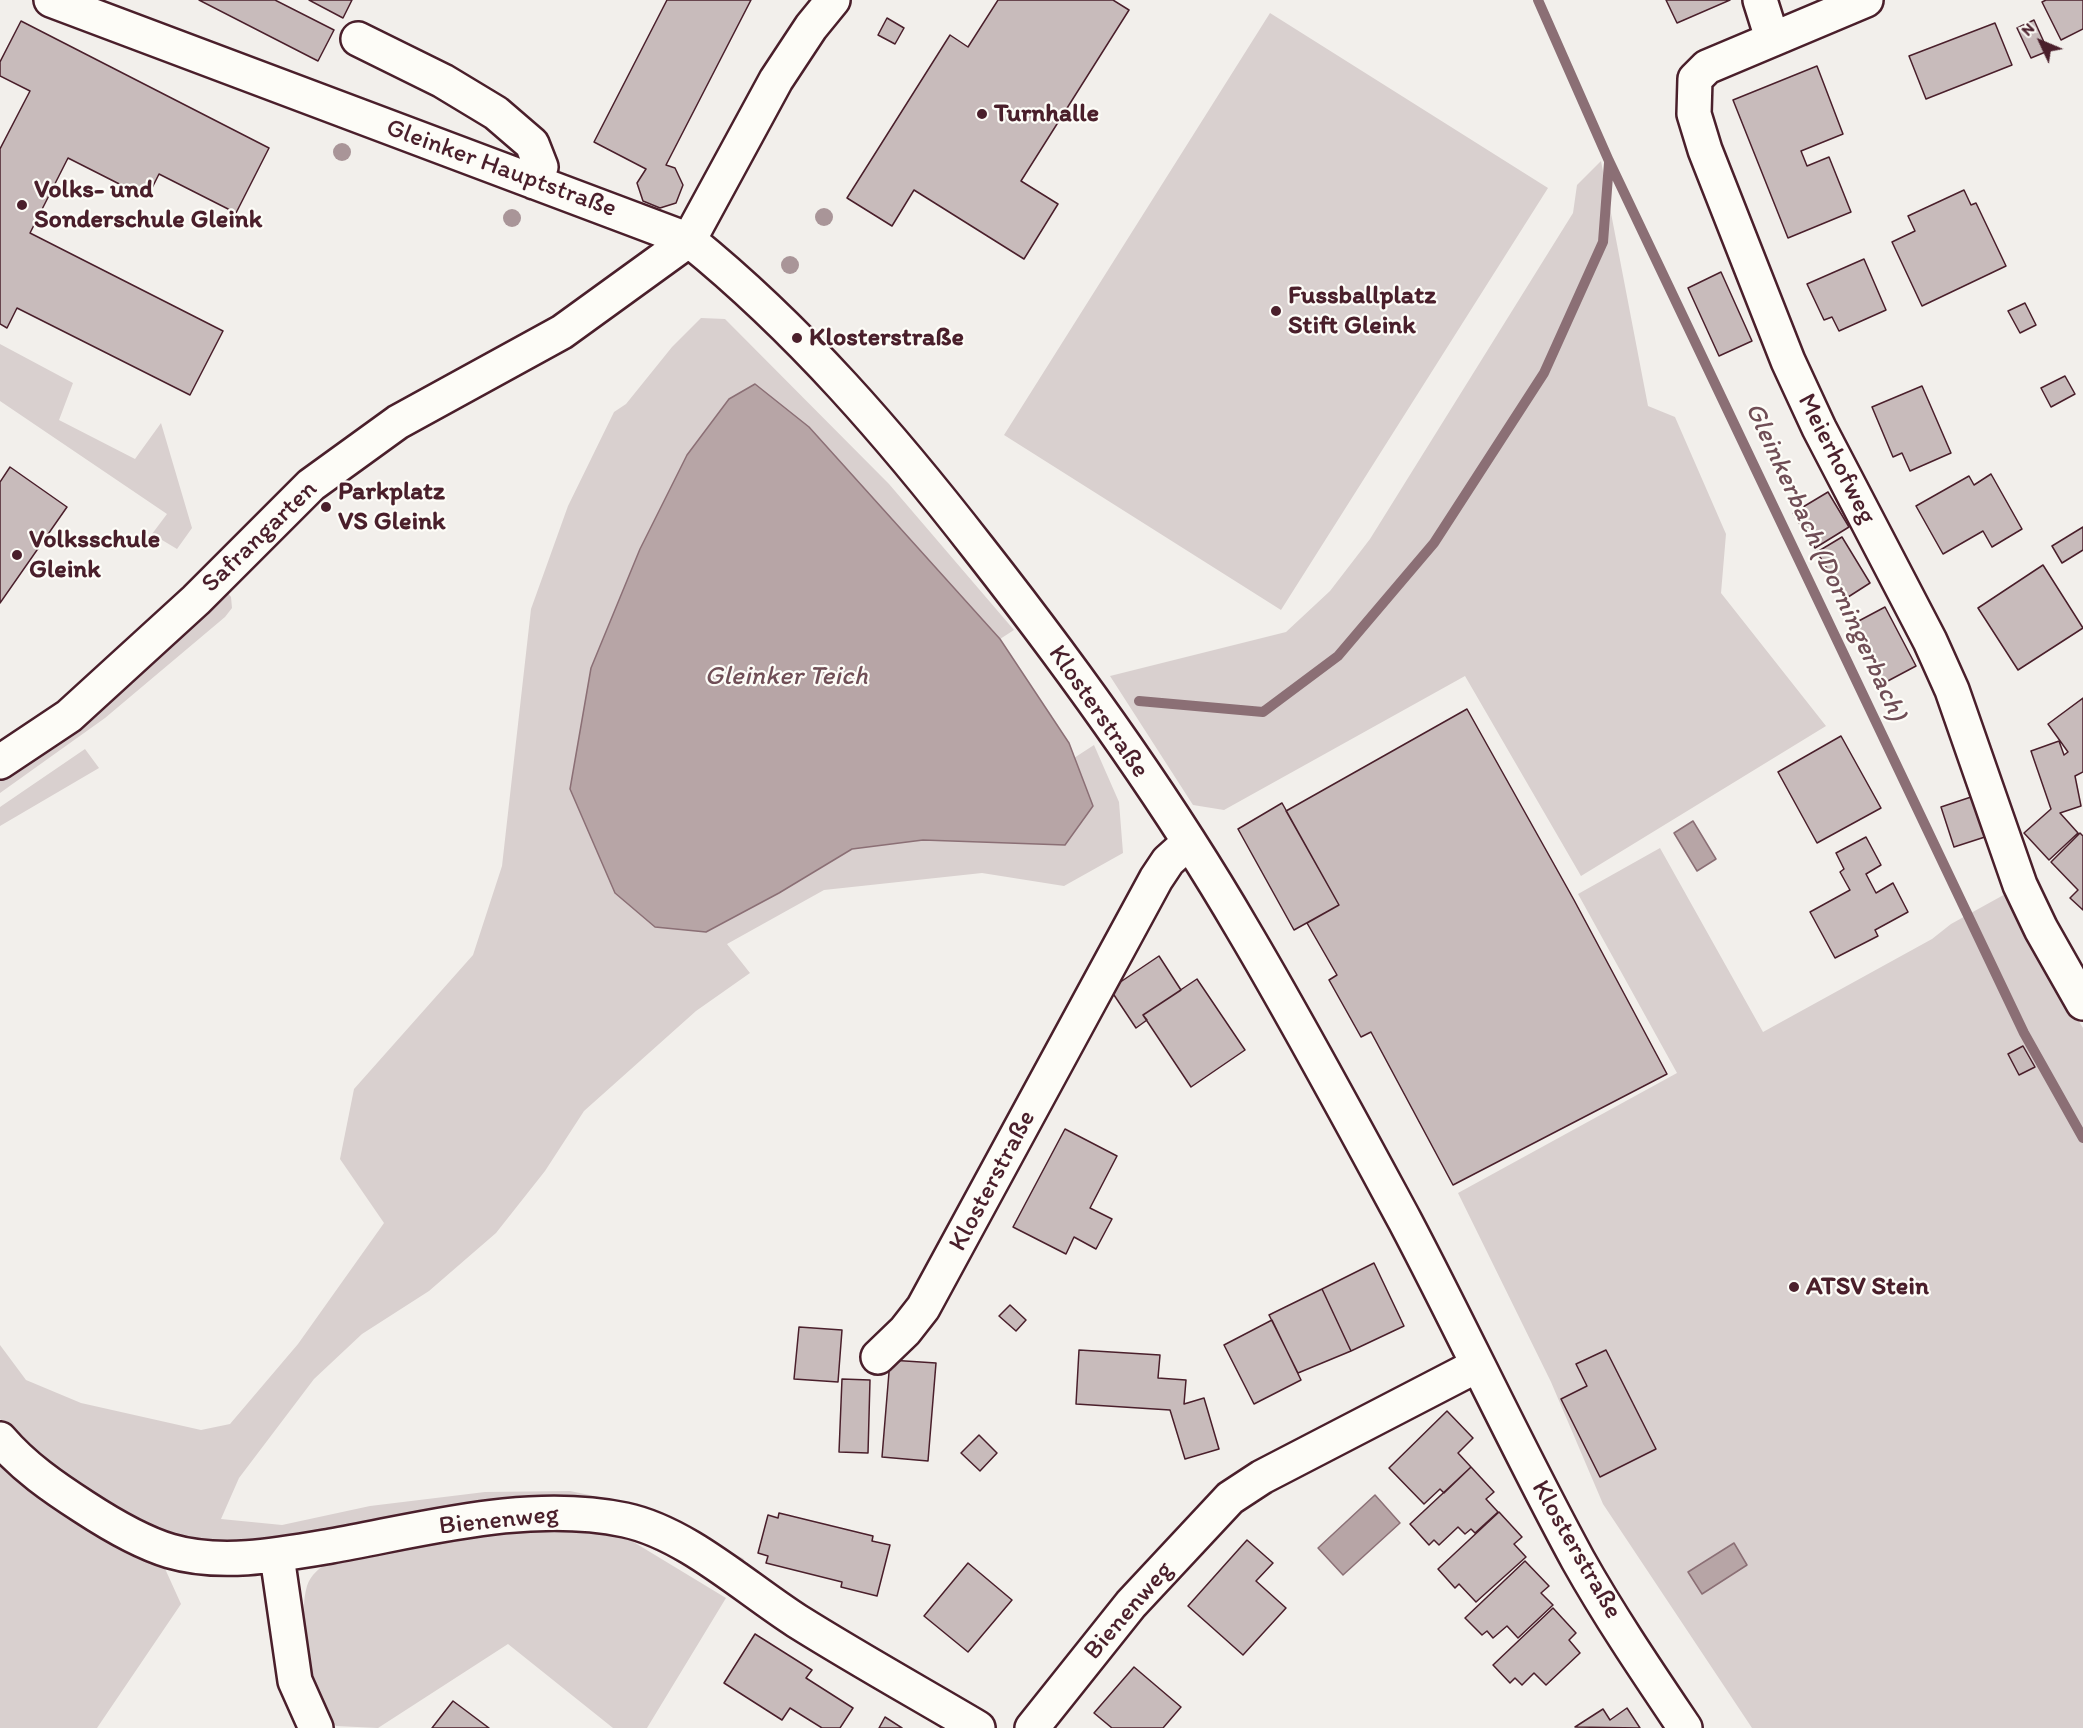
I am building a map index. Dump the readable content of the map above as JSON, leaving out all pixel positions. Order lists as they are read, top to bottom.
{
  "streets": {
    "street": [
      "Gleinker Hauptstraße",
      "Meierhofweg",
      "Safrangarten",
      "Klosterstraße",
      "Bienenweg"
    ]
  },
  "crossings": [
    ["Gleinker Hauptstraße", "Safrangarten"],
    ["Gleinker Hauptstraße", "Klosterstraße"],
    ["Safrangarten", "Klosterstraße"],
    ["Klosterstraße", "Bienenweg"]
  ],
  "water": ["Gleinkerbach (Dorningerbach)", "Gleinker Teich"],
  "places": [
    "Turnhalle",
    "Volks- und Sonderschule Gleink",
    "Fussballplatz Stift Gleink",
    "Klosterstraße",
    "Parkplatz VS Gleink",
    "Volksschule Gleink",
    "ATSV Stein"
  ],
  "north": "top left"
}
